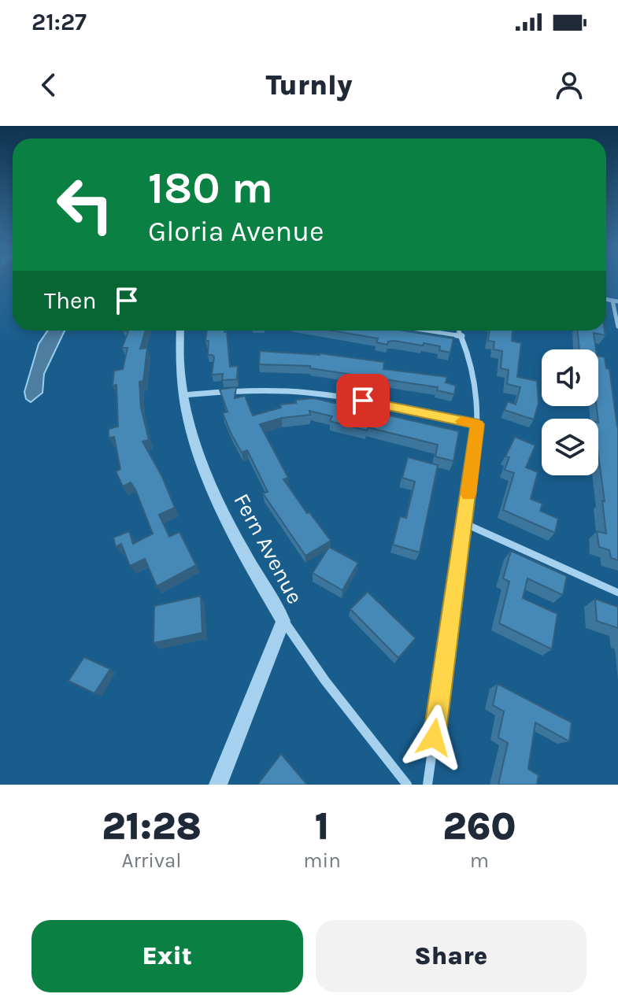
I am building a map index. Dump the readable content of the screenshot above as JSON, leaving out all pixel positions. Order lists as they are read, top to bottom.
{
  "streets": {
    "street": ["Fern Avenue"]
  },
  "page": {
    "status": "21:27",
    "header": "Turnly",
    "turn": ["180 m", "Gloria Avenue"],
    "then": "Then",
    "eta": [
      "21:28",
      "Arrival",
      "1",
      "min",
      "260",
      "m"
    ],
    "buttons": ["Exit", "Share"]
  }
}
